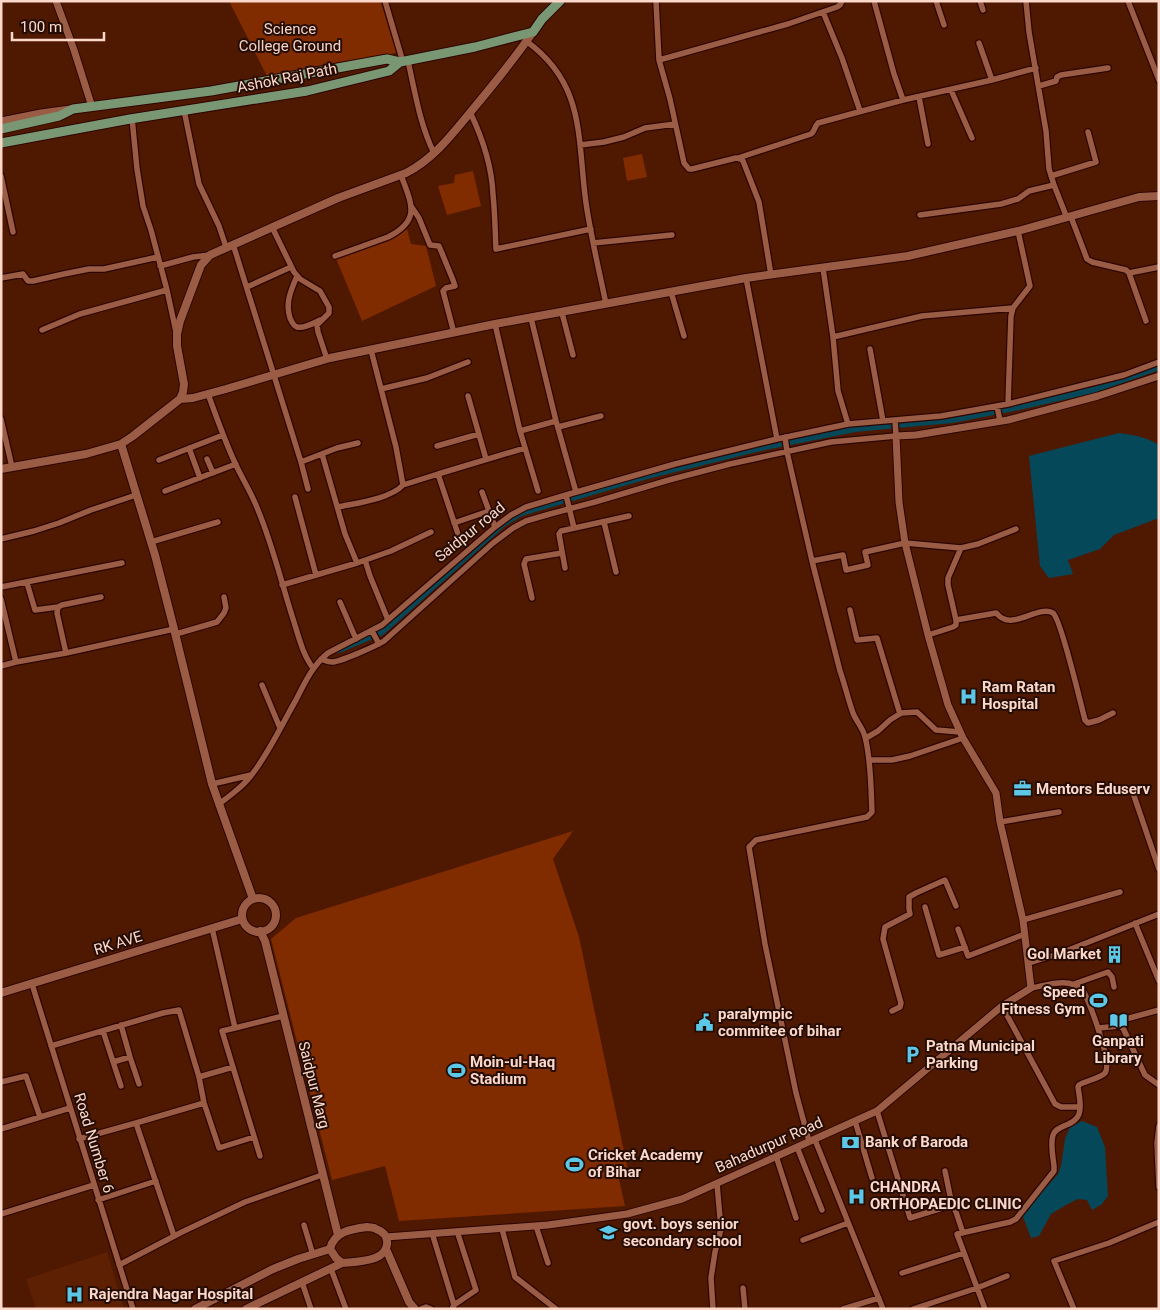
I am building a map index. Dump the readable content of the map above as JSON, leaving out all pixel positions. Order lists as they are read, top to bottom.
{
  "streets": {
    "main road": ["Ashok Raj Path", "RK AVE", "Saidpur Marg"],
    "street": ["Saidpur road", "Road Number 6", "Bahadurpur Road"]
  },
  "crossings": [
    ["RK AVE", "Road Number 6"],
    ["Saidpur Marg", "Bahadurpur Road"]
  ],
  "parks": ["Science College Ground"],
  "places": {
    "hospital": ["Ram Ratan Hospital", "CHANDRA ORTHOPAEDIC CLINIC", "Rajendra Nagar Hospital"],
    "office": ["Mentors Eduserv"],
    "building": ["Gol Market"],
    "sports": ["Speed Fitness Gym", "Moin-ul-Haq Stadium", "Cricket Academy of Bihar"],
    "library": ["Ganpati Library"],
    "public building": ["paralympic commitee of bihar"],
    "parking": ["Patna Municipal Parking"],
    "bank": ["Bank of Baroda"],
    "school or university": ["govt. boys senior secondary school"]
  },
  "scale_bar": "100 m"
}
